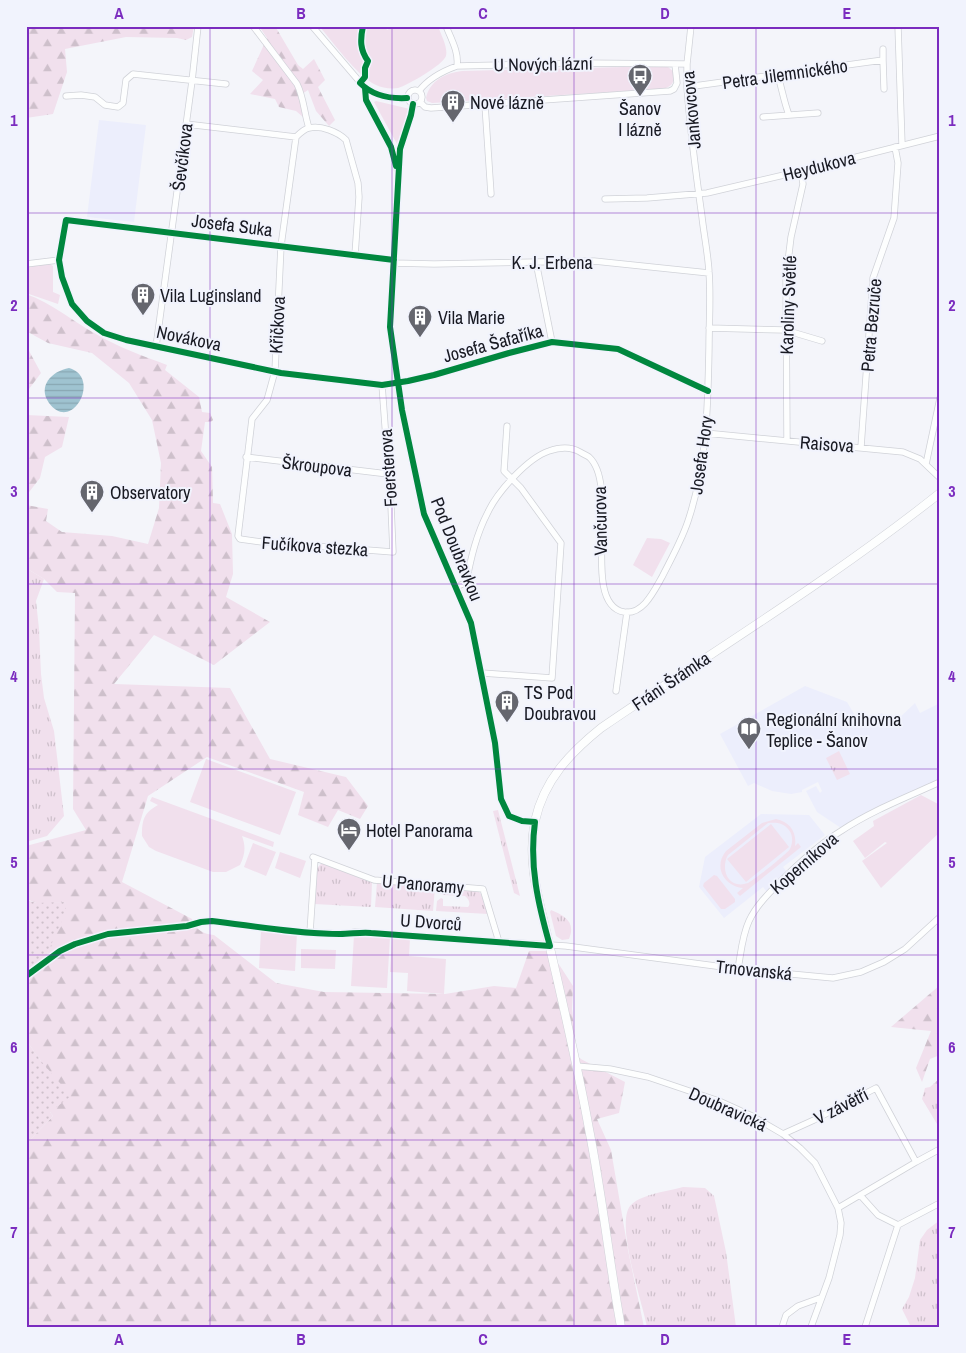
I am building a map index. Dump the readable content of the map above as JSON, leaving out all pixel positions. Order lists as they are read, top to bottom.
{
  "streets": {
    "street": [
      "U Nových lázní",
      "Petra Jilemnického",
      "Jankovcova",
      "Ševčíkova",
      "Heydukova",
      "Josefa Suka",
      "K. J. Erbena",
      "Karoliny Světlé",
      "Křičkova",
      "Petra Bezruče",
      "Novákova",
      "Josefa Šafaříka",
      "Raisova",
      "Josefa Hory",
      "Škroupova",
      "Foersterova",
      "Vančurova",
      "Fučíkova stezka",
      "Pod Doubravkou",
      "Fráni Šrámka",
      "Koperníkova",
      "U Panoramy",
      "U Dvorců",
      "Trnovanská",
      "V závětří",
      "Doubravická"
    ]
  },
  "crossings": [
    ["U Nových lázní", "Petra Jilemnického"],
    ["U Nových lázní", "Jankovcova"],
    ["Petra Jilemnického", "Jankovcova"],
    ["Jankovcova", "Heydukova"],
    ["Jankovcova", "Josefa Hory"],
    ["Ševčíkova", "Josefa Suka"],
    ["Ševčíkova", "Novákova"],
    ["Heydukova", "Karoliny Světlé"],
    ["Heydukova", "Petra Bezruče"],
    ["Heydukova", "Josefa Hory"],
    ["Josefa Suka", "K. J. Erbena"],
    ["Josefa Suka", "Křičkova"],
    ["Josefa Suka", "Novákova"],
    ["Josefa Suka", "Pod Doubravkou"],
    ["K. J. Erbena", "Josefa Hory"],
    ["K. J. Erbena", "Pod Doubravkou"],
    ["Karoliny Světlé", "Raisova"],
    ["Křičkova", "Novákova"],
    ["Křičkova", "Škroupova"],
    ["Křičkova", "Fučíkova stezka"],
    ["Petra Bezruče", "Raisova"],
    ["Novákova", "Josefa Šafaříka"],
    ["Novákova", "Foersterova"],
    ["Novákova", "Pod Doubravkou"],
    ["Josefa Šafaříka", "Josefa Hory"],
    ["Josefa Šafaříka", "Pod Doubravkou"],
    ["Raisova", "Josefa Hory"],
    ["Josefa Hory", "Vančurova"],
    ["Škroupova", "Foersterova"],
    ["Foersterova", "Fučíkova stezka"],
    ["Vančurova", "Pod Doubravkou"],
    ["Pod Doubravkou", "Fráni Šrámka"],
    ["Fráni Šrámka", "U Dvorců"],
    ["Fráni Šrámka", "Trnovanská"],
    ["Fráni Šrámka", "Doubravická"],
    ["Koperníkova", "Trnovanská"],
    ["U Panoramy", "U Dvorců"],
    ["U Dvorců", "Trnovanská"],
    ["V závětří", "Doubravická"]
  ],
  "places": {
    "bus stop": ["Šanov I lázně"],
    "building": [
      "Nové lázně",
      "Vila Luginsland",
      "Vila Marie",
      "Observatory",
      "TS Pod Doubravou"
    ],
    "library": ["Regionální knihovna Teplice - Šanov"],
    "hotel": ["Hotel Panorama"]
  },
  "grid": {
    "columns": [
      "A",
      "B",
      "C",
      "D",
      "E"
    ],
    "rows": [
      "1",
      "2",
      "3",
      "4",
      "5",
      "6",
      "7"
    ]
  }
}
